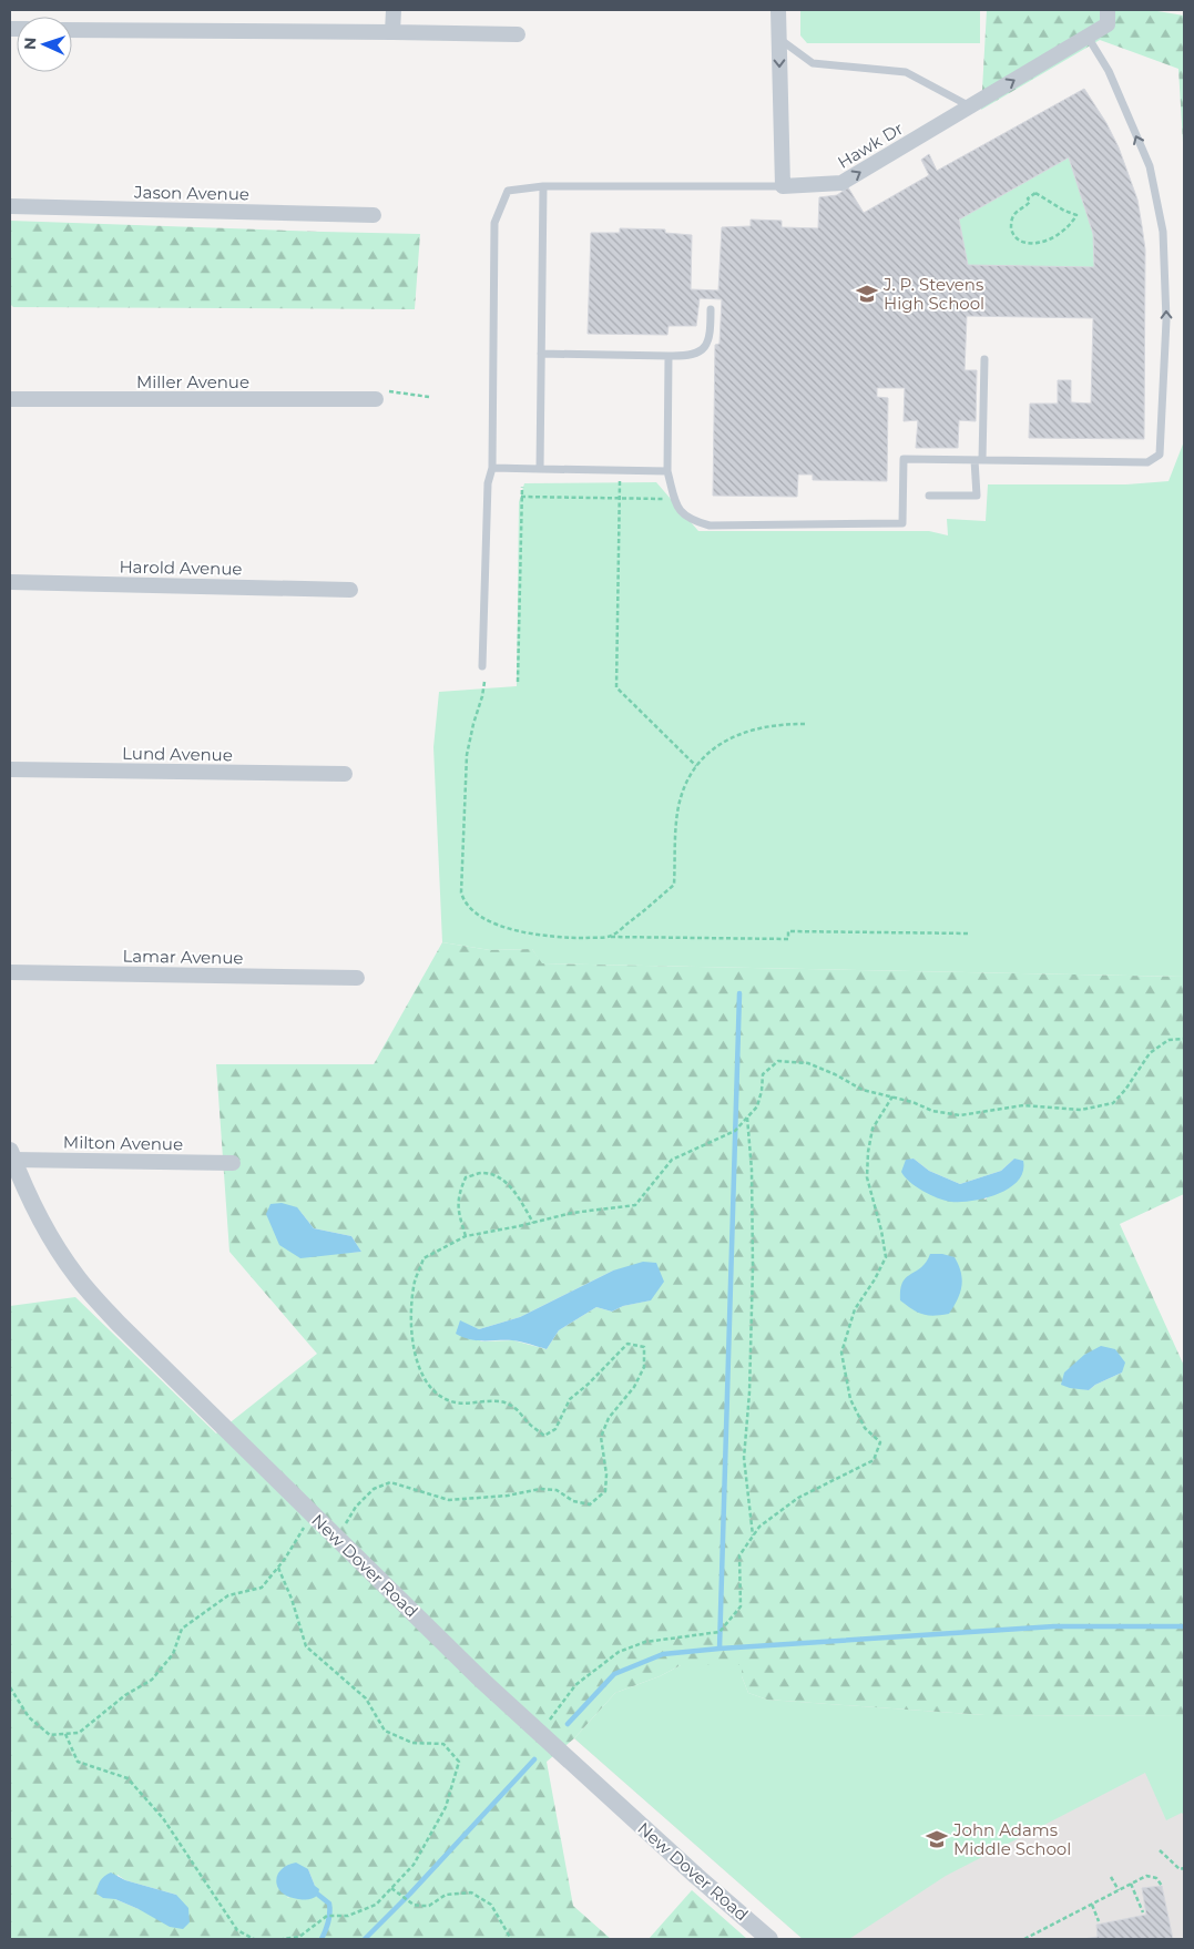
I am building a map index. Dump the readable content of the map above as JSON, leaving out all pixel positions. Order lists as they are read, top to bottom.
{
  "streets": {
    "street": [
      "Hawk Dr",
      "Jason Avenue",
      "Miller Avenue",
      "Harold Avenue",
      "Lund Avenue",
      "Lamar Avenue",
      "Milton Avenue",
      "New Dover Road"
    ]
  },
  "crossings": [
    ["Milton Avenue", "New Dover Road"]
  ],
  "one_way": ["Hawk Dr"],
  "places": {
    "school or university": ["J. P. Stevens High School", "John Adams Middle School"]
  },
  "north": "left"
}
